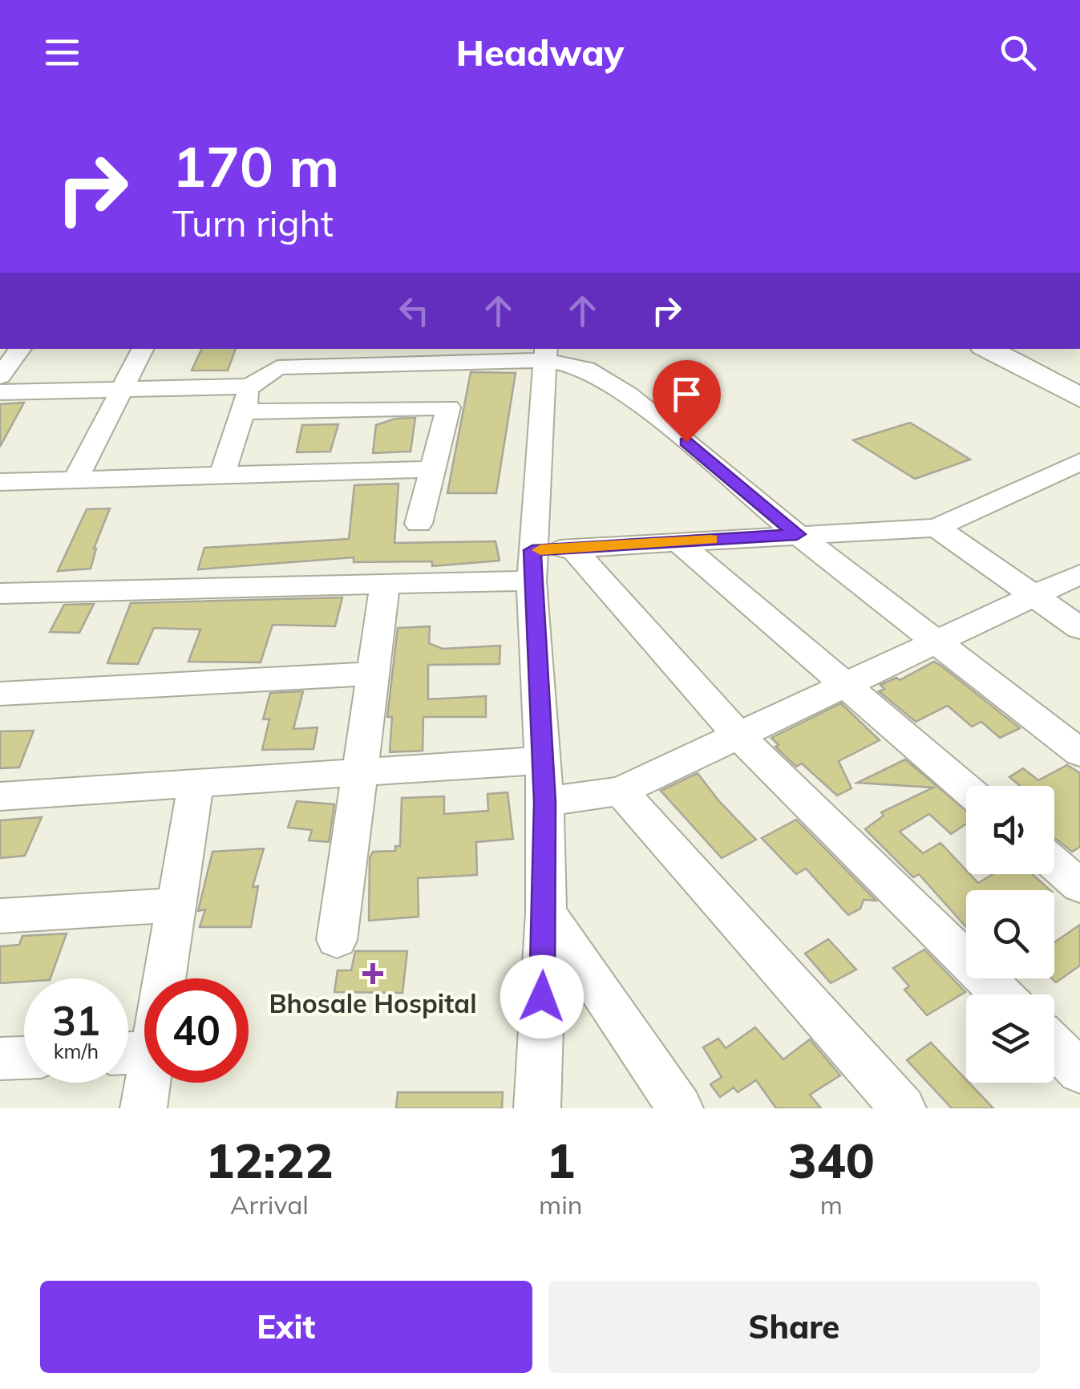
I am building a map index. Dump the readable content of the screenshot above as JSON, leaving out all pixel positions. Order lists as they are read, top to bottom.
{
  "places": {
    "health": ["Bhosale Hospital"]
  },
  "page": {
    "header": "Headway",
    "turn": ["170 m", "Turn right"],
    "speed": "31 km/h",
    "limit": "40",
    "eta": [
      "12:22",
      "Arrival",
      "1",
      "min",
      "340",
      "m"
    ],
    "buttons": ["Exit", "Share"]
  }
}
